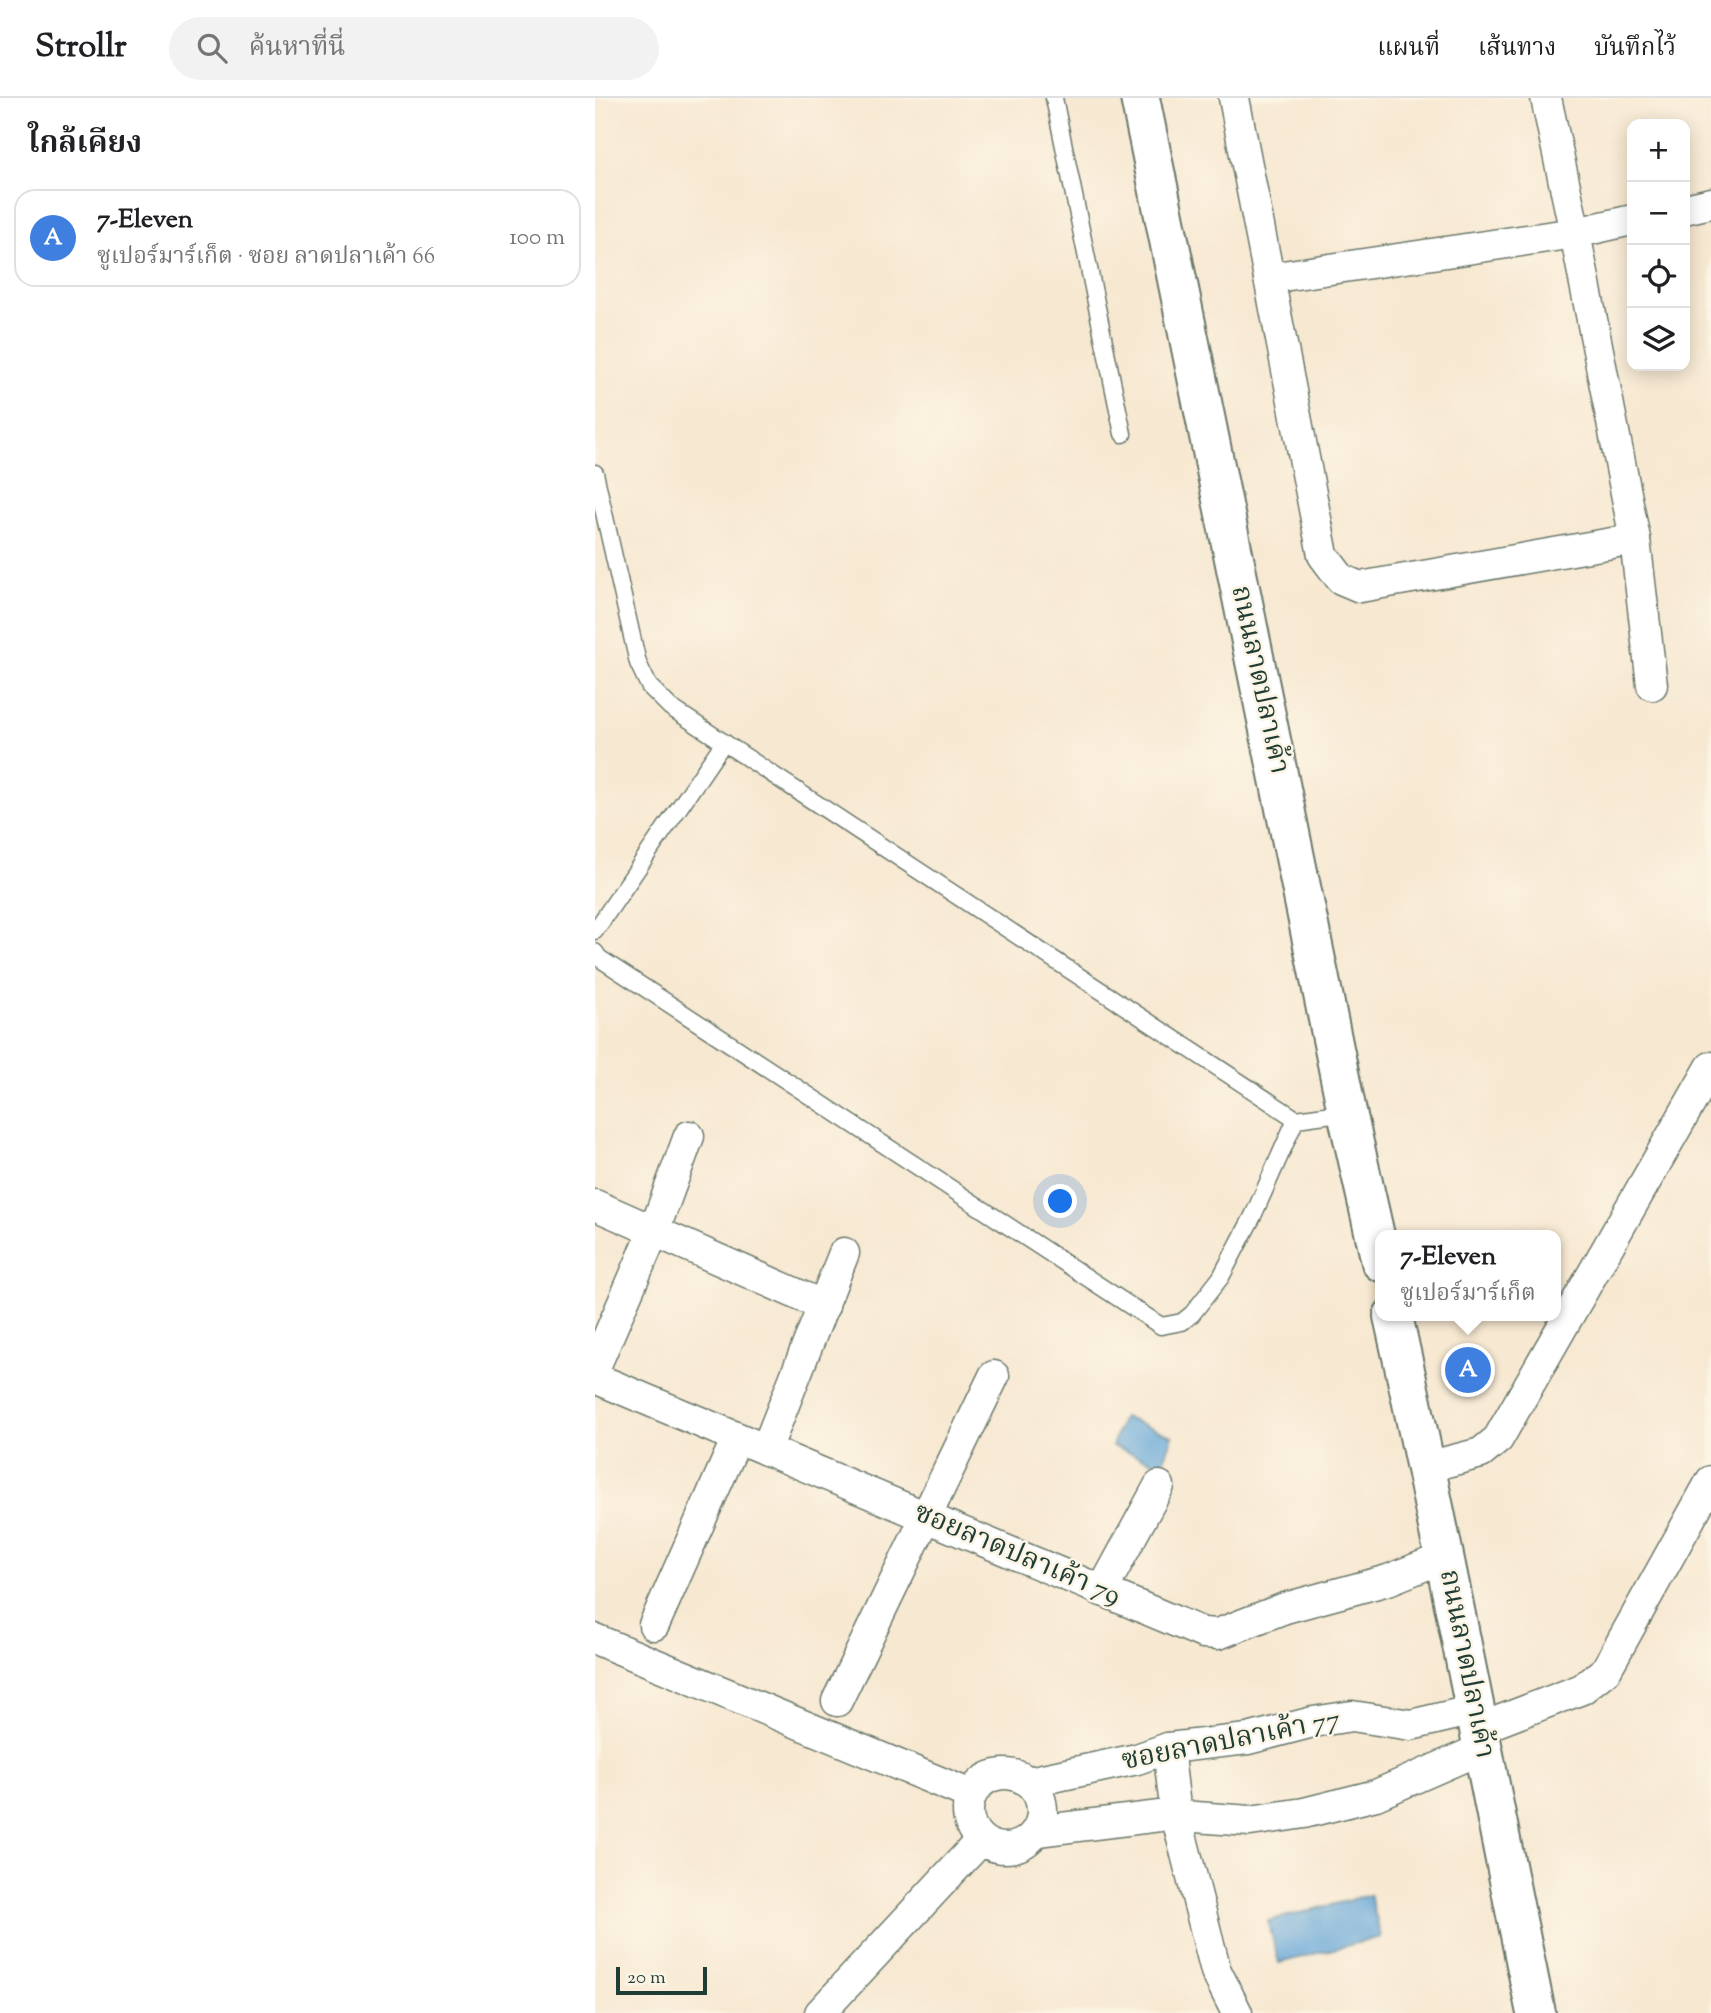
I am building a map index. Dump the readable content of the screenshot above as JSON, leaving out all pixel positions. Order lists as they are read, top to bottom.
{
  "streets": {
    "main road": ["ถนนลาดปลาเค้า"],
    "street": ["ซอยลาดปลาเค้า 79", "ซอยลาดปลาเค้า 77"]
  },
  "crossings": [
    ["ถนนลาดปลาเค้า", "ซอยลาดปลาเค้า 79"],
    ["ถนนลาดปลาเค้า", "ซอยลาดปลาเค้า 77"]
  ],
  "scale_bar": "20 m",
  "page": {
    "header": "Strollr",
    "search": "ค้นหาที่นี่",
    "nav": ["แผนที่", "เส้นทาง", "บันทึกไว้"],
    "heading": "ใกล้เคียง",
    "map_buttons": ["+", "−"],
    "list": [
      {
        "mark": "A",
        "name": "7-Eleven",
        "note": "ซูเปอร์มาร์เก็ต · ซอย ลาดปลาเค้า 66",
        "value": "100 m"
      }
    ],
    "popup": ["7-Eleven", "ซูเปอร์มาร์เก็ต"],
    "pins": "A",
    "scale": "20 m"
  }
}
